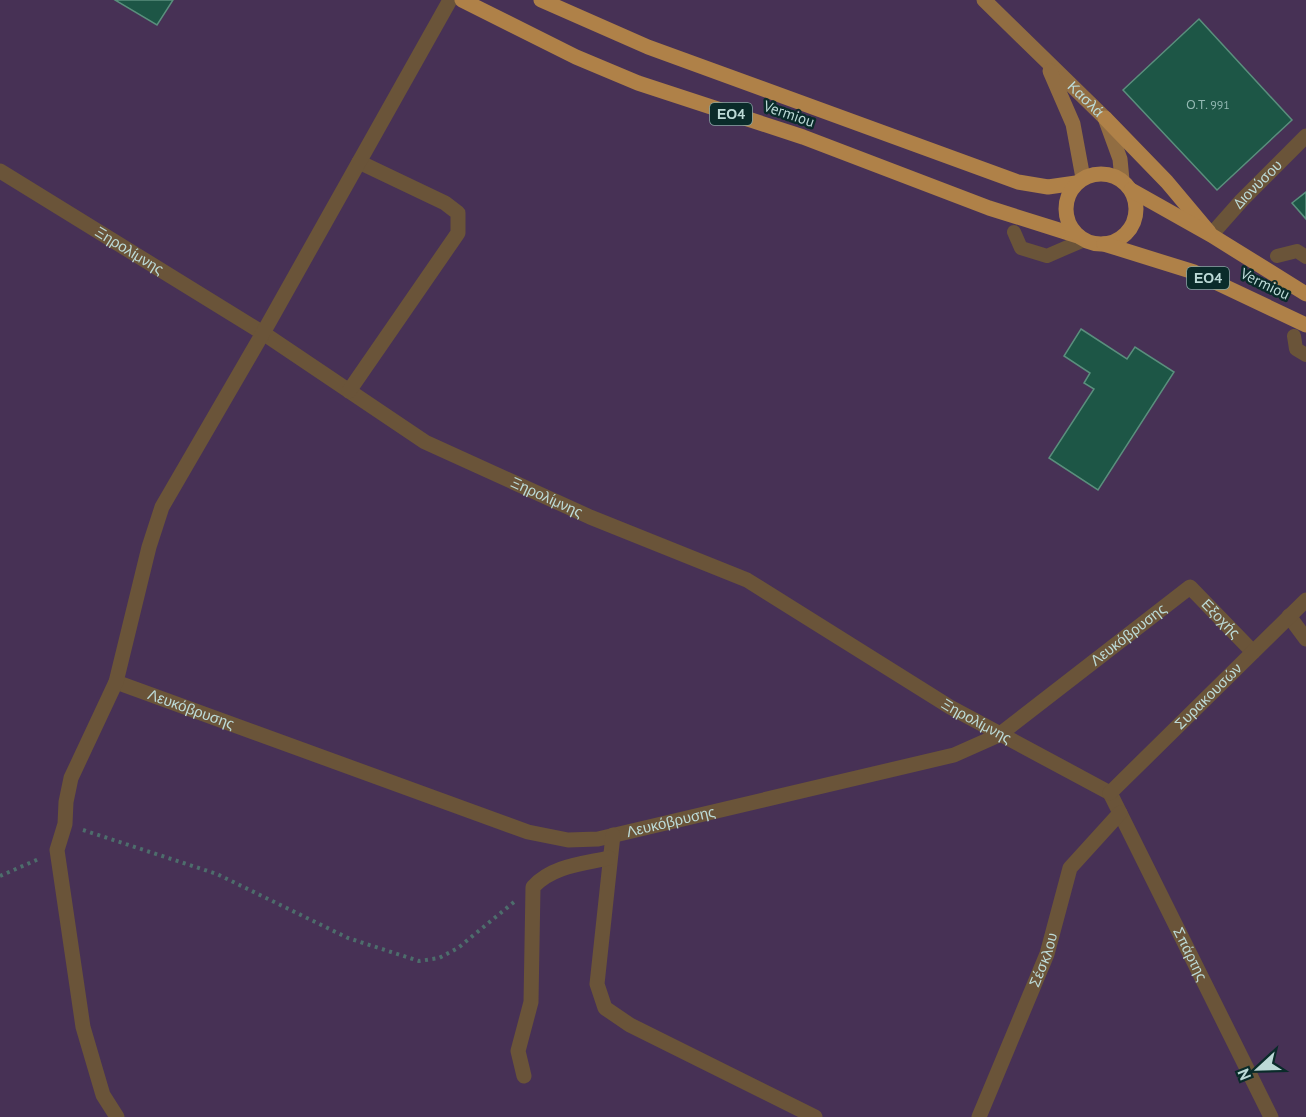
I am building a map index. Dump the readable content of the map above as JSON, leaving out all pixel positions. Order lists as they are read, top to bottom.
{
  "streets": {
    "main road": ["ΕΟ4", "Vermiou"],
    "street": [
      "Κασλά",
      "Διονύσου",
      "Ξηρολίμνης",
      "Εξοχής",
      "Λευκόβρυσης",
      "Συρακουσών",
      "Σπάρτης",
      "Σέσκλου"
    ]
  },
  "crossings": [
    ["Κασλά", "ΕΟ4"],
    ["Κασλά", "Vermiou"],
    ["ΕΟ4", "Vermiou"],
    ["Vermiou", "Διονύσου"],
    ["Ξηρολίμνης", "Λευκόβρυσης"],
    ["Ξηρολίμνης", "Συρακουσών"],
    ["Ξηρολίμνης", "Σπάρτης"],
    ["Εξοχής", "Λευκόβρυσης"],
    ["Εξοχής", "Συρακουσών"],
    ["Συρακουσών", "Σπάρτης"],
    ["Σπάρτης", "Σέσκλου"]
  ],
  "house_numbers": ["Ο.Τ. 991"],
  "north": "left"
}
